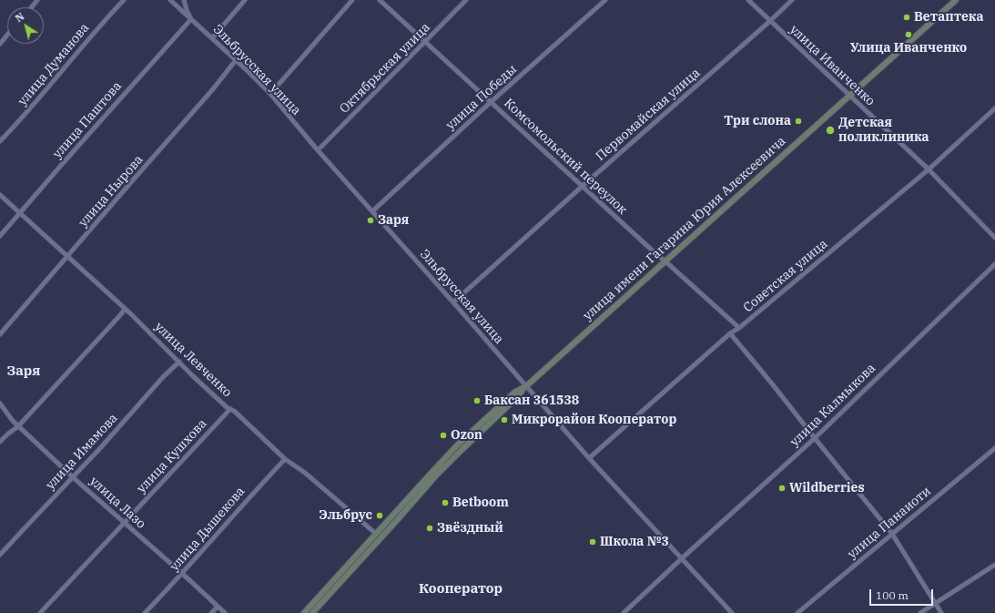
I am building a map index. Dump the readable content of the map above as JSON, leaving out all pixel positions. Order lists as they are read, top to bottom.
{
  "streets": {
    "street": [
      "улица Думанова",
      "улица Иванченко",
      "Октябрьская улица",
      "Эльбрусская улица",
      "улица Победы",
      "Первомайская улица",
      "улица Паштова",
      "Комсомольский переулок",
      "улица Нырова",
      "улица имени Гагарина Юрия Алексеевича",
      "Советская улица",
      "улица Левченко",
      "улица Калмыкова",
      "улица Имамова",
      "улица Кушхова",
      "улица Лазо",
      "улица Панаиоти",
      "улица Дышекова"
    ]
  },
  "crossings": [
    ["улица Иванченко", "Первомайская улица"],
    ["улица Иванченко", "улица имени Гагарина Юрия Алексеевича"],
    ["улица Иванченко", "Советская улица"],
    ["Октябрьская улица", "Эльбрусская улица"],
    ["Октябрьская улица", "Комсомольский переулок"],
    ["Эльбрусская улица", "улица Победы"],
    ["Эльбрусская улица", "Первомайская улица"],
    ["Эльбрусская улица", "улица Паштова"],
    ["Эльбрусская улица", "улица Нырова"],
    ["Эльбрусская улица", "улица имени Гагарина Юрия Алексеевича"],
    ["Эльбрусская улица", "Советская улица"],
    ["Эльбрусская улица", "улица Калмыкова"],
    ["улица Победы", "Комсомольский переулок"],
    ["Первомайская улица", "Комсомольский переулок"],
    ["улица Паштова", "улица Левченко"],
    ["Комсомольский переулок", "улица имени Гагарина Юрия Алексеевича"],
    ["Комсомольский переулок", "Советская улица"],
    ["улица Нырова", "улица Левченко"],
    ["улица имени Гагарина Юрия Алексеевича", "улица Левченко"],
    ["улица Левченко", "улица Имамова"],
    ["улица Левченко", "улица Кушхова"],
    ["улица Левченко", "улица Дышекова"],
    ["улица Имамова", "улица Лазо"],
    ["улица Кушхова", "улица Лазо"],
    ["улица Лазо", "улица Дышекова"]
  ],
  "districts": ["Заря", "Кооператор"],
  "places": [
    "Ветаптека",
    "Улица Иванченко",
    "Три слона",
    "Детская поликлиника",
    "Заря",
    "Баксан 361538",
    "Микрорайон Кооператор",
    "Ozon",
    "Wildberries",
    "Betboom",
    "Эльбрус",
    "Звёздный",
    "Школа №3"
  ],
  "scale_bar": "100 m",
  "north": "top left"
}
